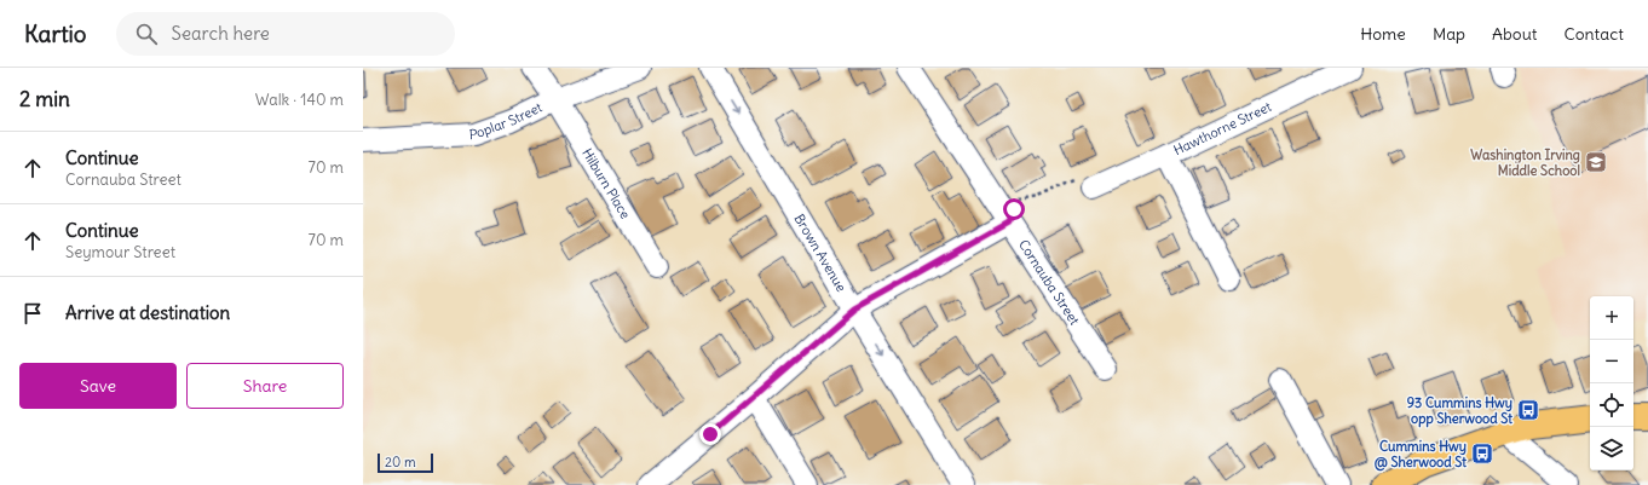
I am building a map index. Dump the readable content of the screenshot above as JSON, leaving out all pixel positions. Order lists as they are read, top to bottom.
{
  "streets": {
    "street": [
      "Poplar Street",
      "Hawthorne Street",
      "Hilburn Place",
      "Brown Avenue",
      "Cornauba Street"
    ]
  },
  "crossings": [
    ["Poplar Street", "Hilburn Place"]
  ],
  "one_way": ["Brown Avenue"],
  "places": {
    "school or university": ["Washington Irving Middle School"],
    "bus stop": ["93 Cummins Hwy opp Sherwood St", "Cummins Hwy @ Sherwood St"]
  },
  "scale_bar": "20 m",
  "page": {
    "header": "Kartio",
    "search": "Search here",
    "nav": [
      "Home",
      "Map",
      "About",
      "Contact"
    ],
    "heading": ["2 min", "Walk · 140 m"],
    "list": [
      ["Continue", "Cornauba Street", "70 m"],
      ["Continue", "Seymour Street", "70 m"],
      "Arrive at destination"
    ],
    "map_buttons": ["+", "−"],
    "buttons": ["Save", "Share"],
    "scale": "20 m"
  }
}
